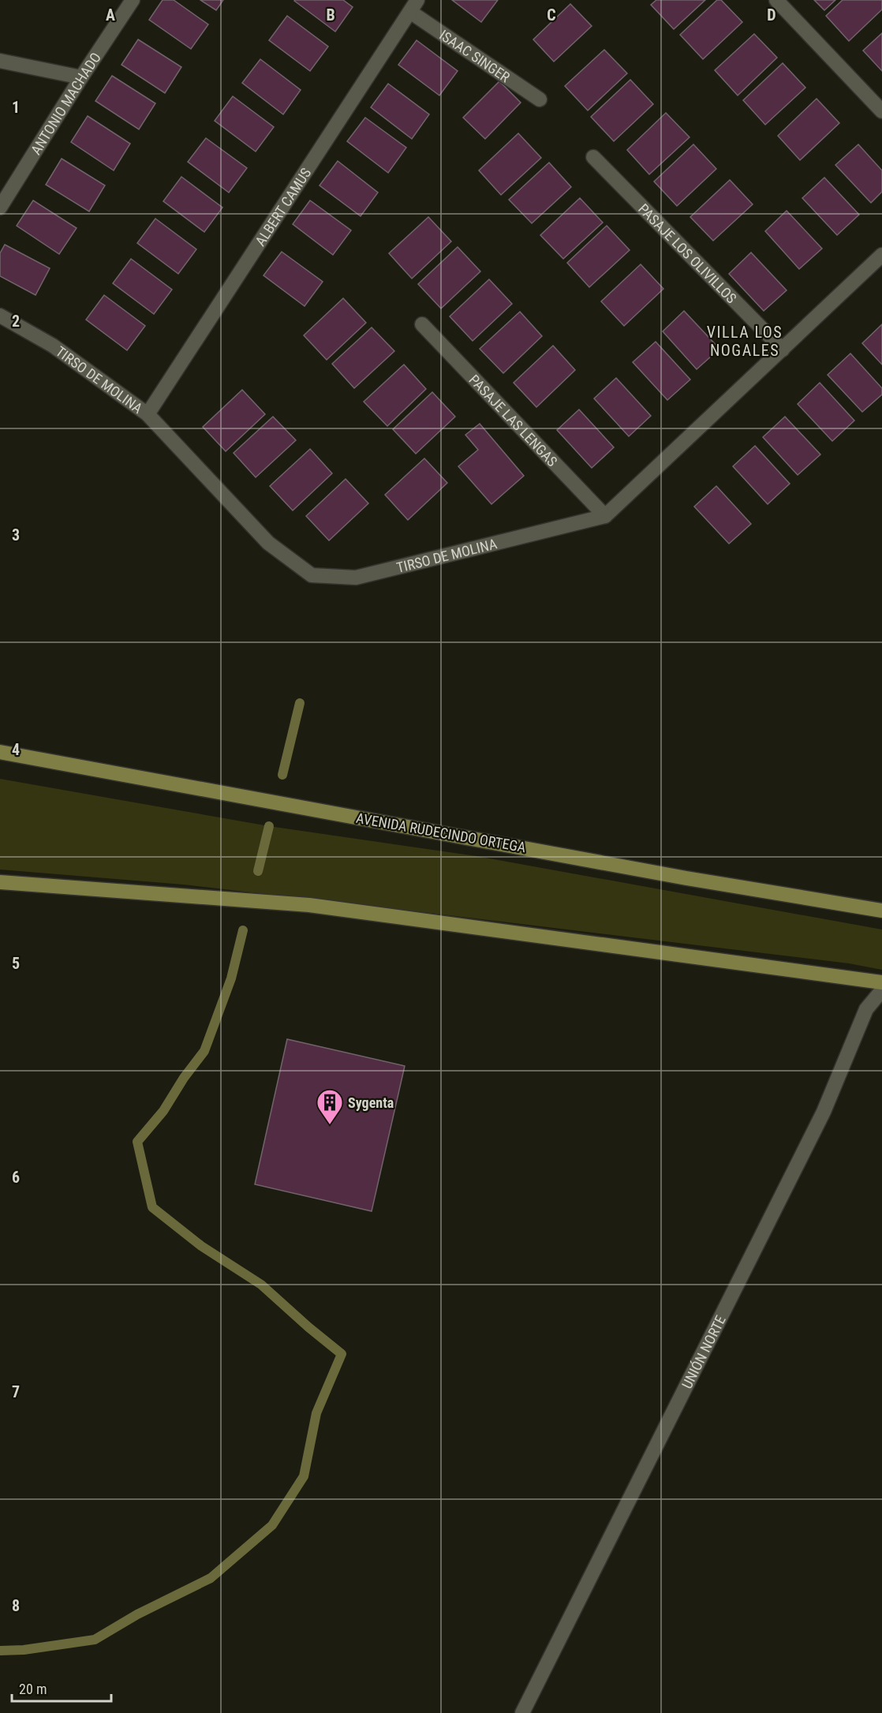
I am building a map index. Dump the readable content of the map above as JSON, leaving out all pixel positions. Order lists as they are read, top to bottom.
{
  "streets": {
    "main road": ["AVENIDA RUDECINDO ORTEGA"],
    "street": [
      "ISAAC SINGER",
      "ANTONIO MACHADO",
      "ALBERT CAMUS",
      "PASAJE LOS OLIVILLOS",
      "TIRSO DE MOLINA",
      "PASAJE LAS LENGAS",
      "UNIÓN NORTE"
    ]
  },
  "crossings": [
    ["ISAAC SINGER", "ALBERT CAMUS"],
    ["ALBERT CAMUS", "TIRSO DE MOLINA"],
    ["PASAJE LOS OLIVILLOS", "TIRSO DE MOLINA"],
    ["TIRSO DE MOLINA", "PASAJE LAS LENGAS"]
  ],
  "districts": ["VILLA LOS NOGALES"],
  "places": {
    "building": ["Sygenta"]
  },
  "scale_bar": "20 m",
  "grid": {
    "columns": [
      "A",
      "B",
      "C",
      "D"
    ],
    "rows": [
      "1",
      "2",
      "3",
      "4",
      "5",
      "6",
      "7",
      "8"
    ]
  }
}
